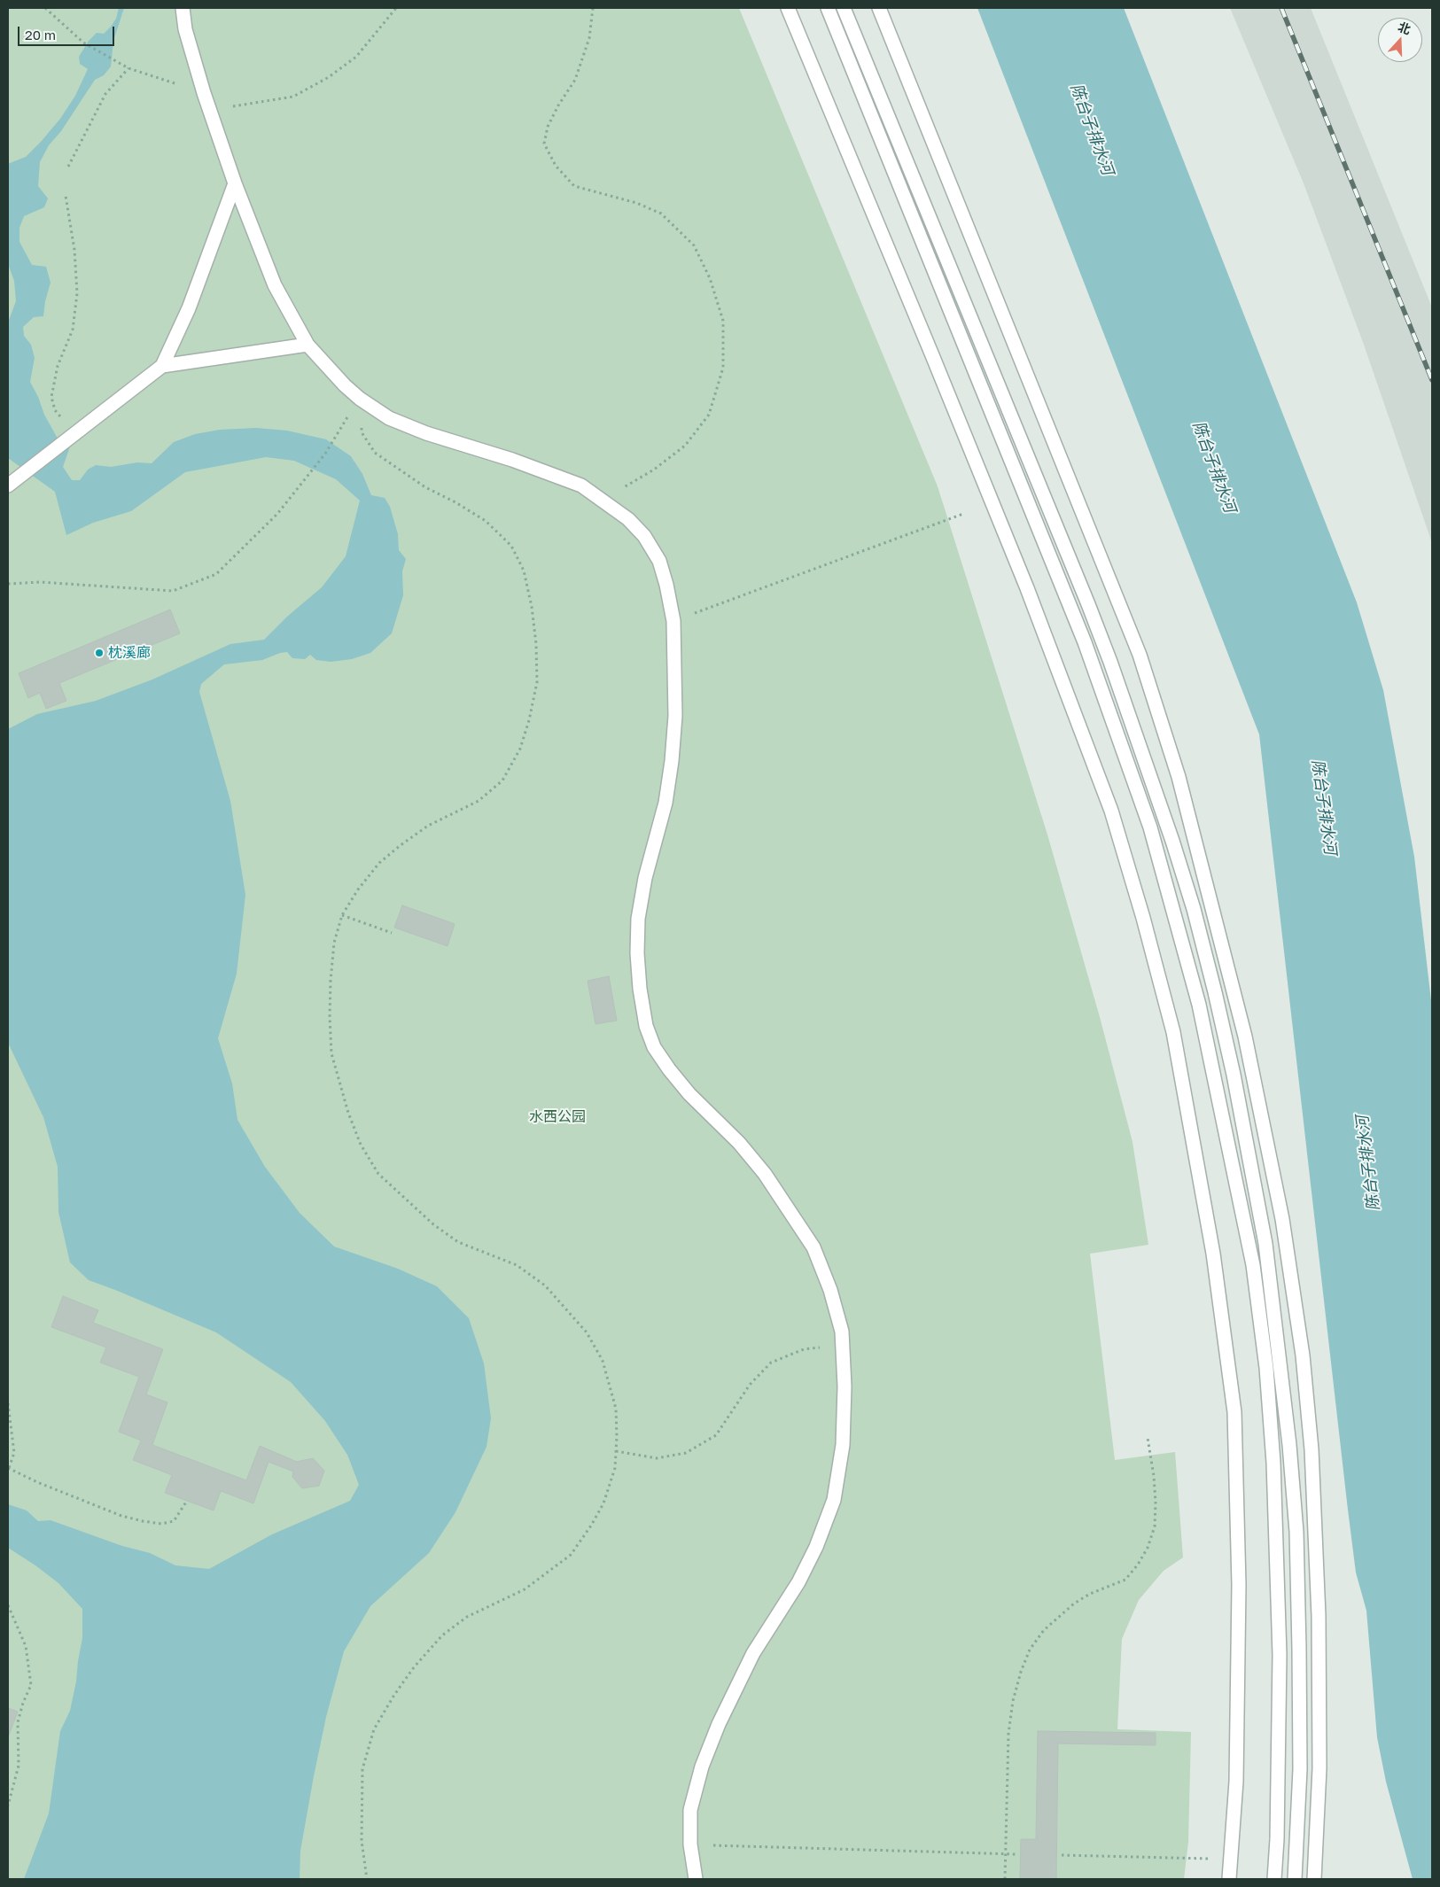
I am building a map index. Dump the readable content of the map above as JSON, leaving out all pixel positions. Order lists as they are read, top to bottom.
{
  "water": ["陈台子排水河"],
  "parks": ["水西公园"],
  "places": ["枕溪廊"],
  "scale_bar": "20 m",
  "north": "top"
}
